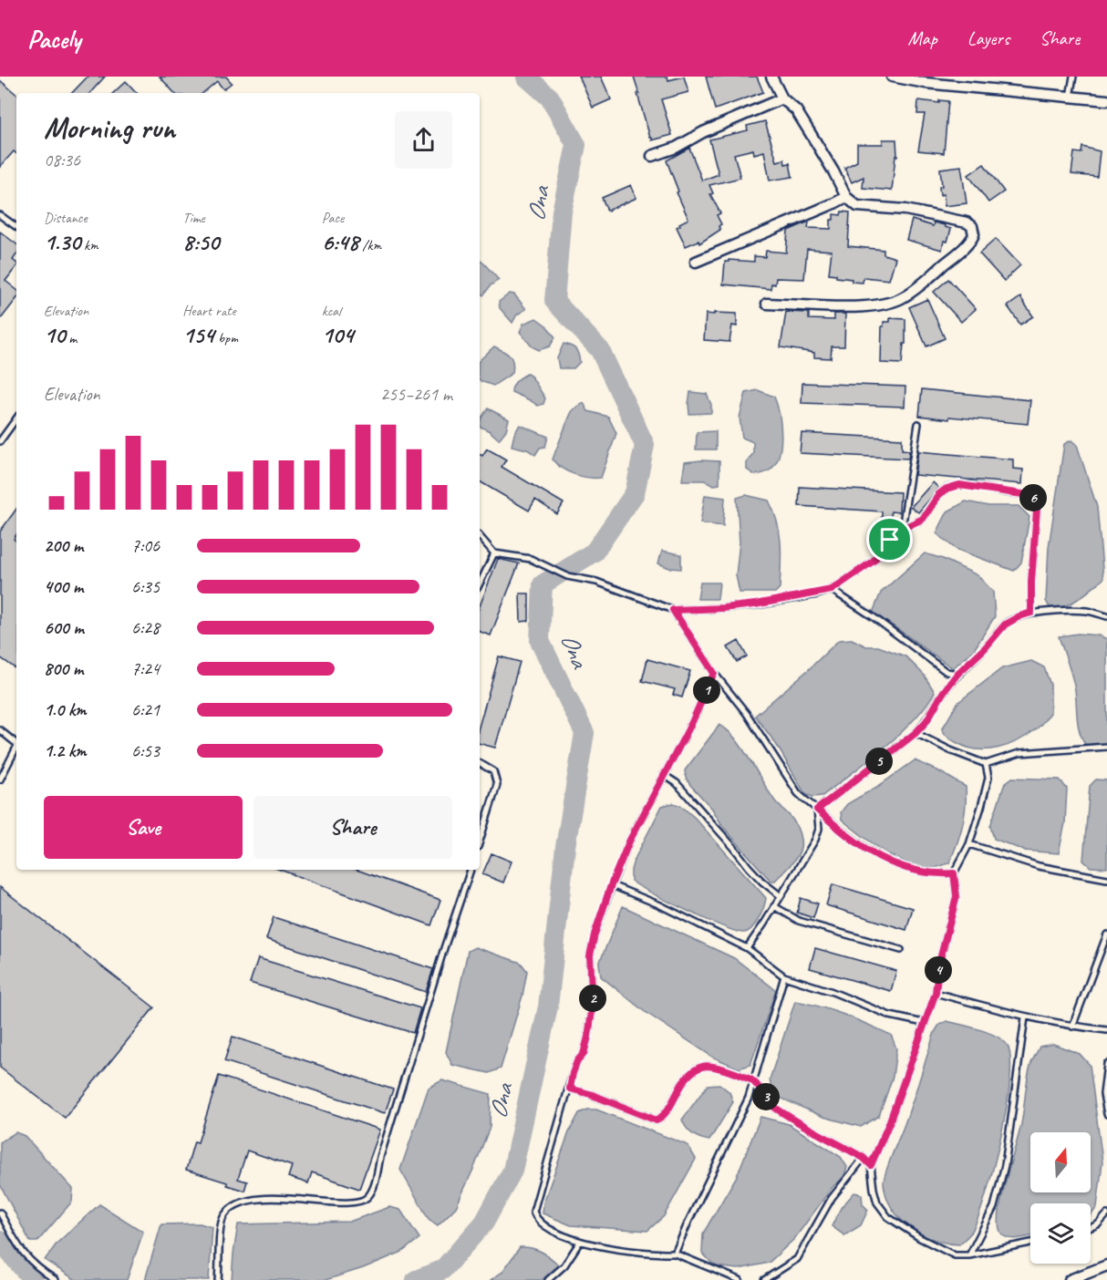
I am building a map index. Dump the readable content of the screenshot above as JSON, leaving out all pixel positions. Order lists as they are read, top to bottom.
{
  "water": ["Ona"],
  "north": "top",
  "page": {
    "header": "Pacely",
    "nav": ["Map", "Layers", "Share"],
    "heading": ["Morning run", "08:36"],
    "stats": [
      ["Distance", "1.30 km"],
      ["Time", "8:50"],
      ["Pace", "6:48 /km"],
      ["Elevation", "10 m"],
      ["Heart rate", "154 bpm"],
      ["kcal", "104"]
    ],
    "chart": ["Elevation", "255–261 m"],
    "pins": [
      "6",
      "1",
      "5",
      "4",
      "2",
      "3"
    ],
    "list": [
      {
        "name": "200 m",
        "note": "7:06"
      },
      {
        "name": "400 m",
        "note": "6:35"
      },
      {
        "name": "600 m",
        "note": "6:28"
      },
      {
        "name": "800 m",
        "note": "7:24"
      },
      {
        "name": "1.0 km",
        "note": "6:21"
      },
      {
        "name": "1.2 km",
        "note": "6:53"
      }
    ],
    "buttons": ["Save", "Share"]
  }
}
